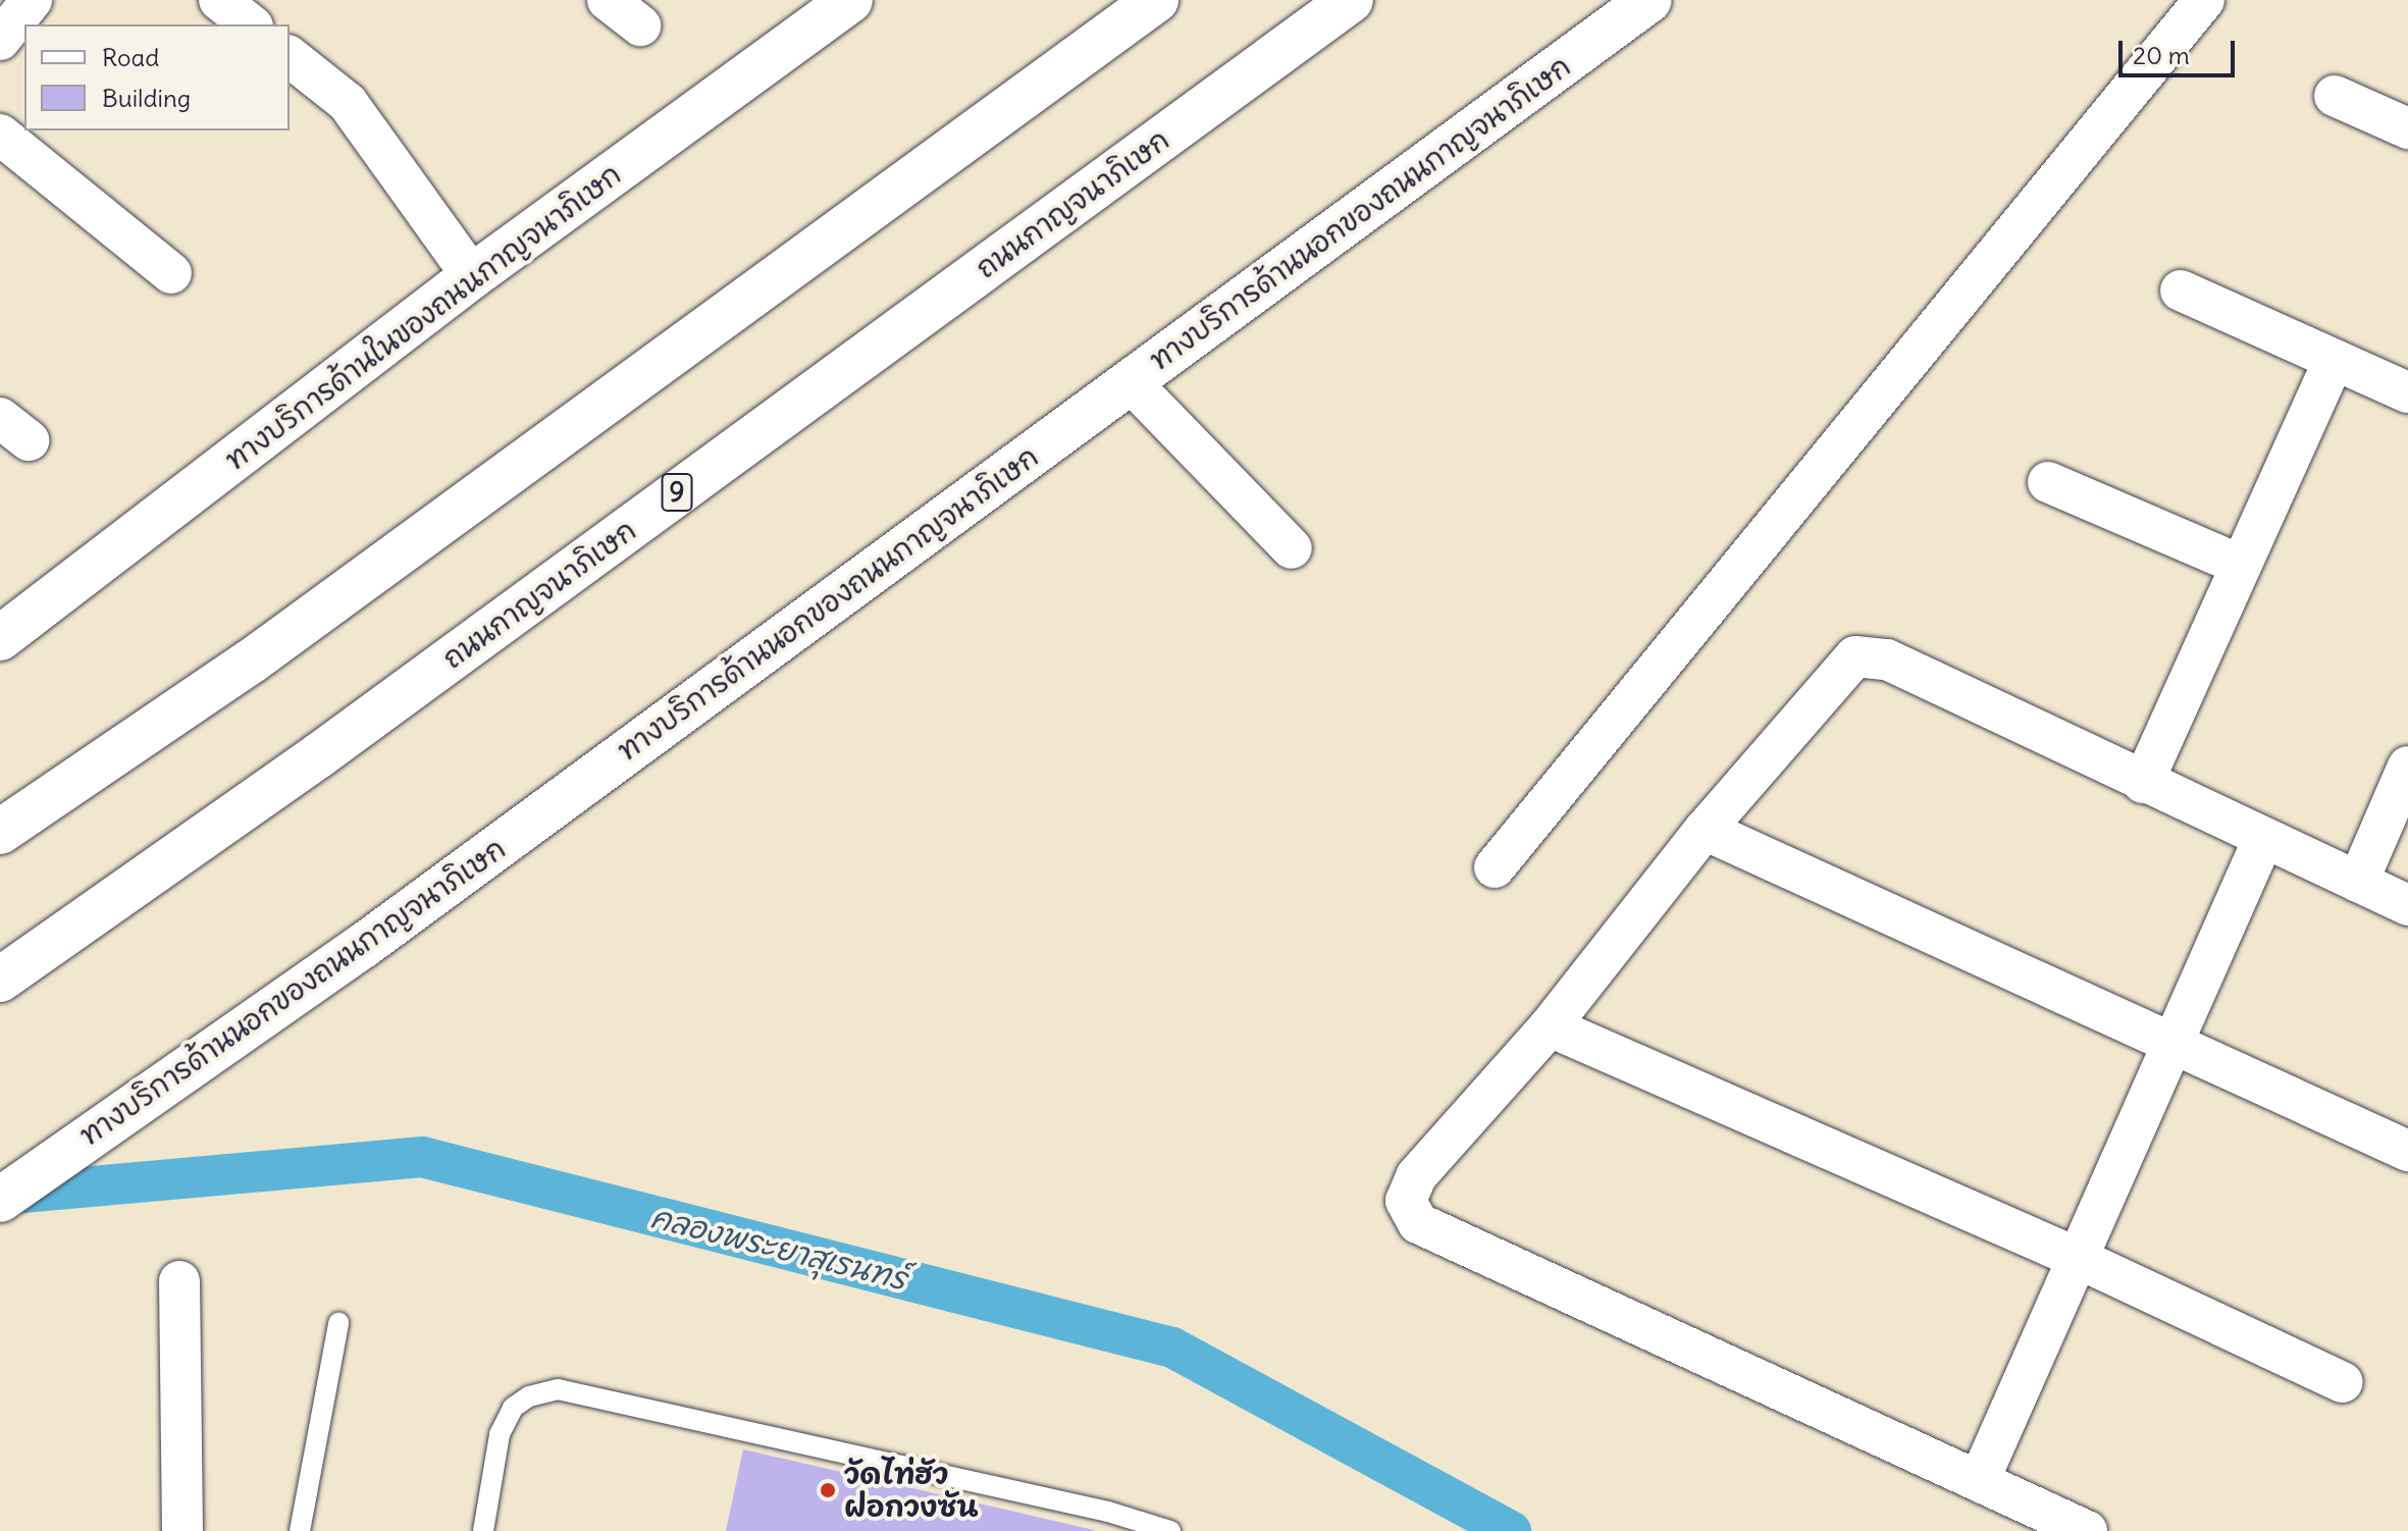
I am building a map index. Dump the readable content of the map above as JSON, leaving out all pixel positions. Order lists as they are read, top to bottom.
{
  "streets": {
    "main road": [
      "ถนนกาญจนาภิเษก",
      "ทางบริการด้านนอกของถนนกาญจนาภิเษก",
      "ทางบริการด้านในของถนนกาญจนาภิเษก",
      "9"
    ]
  },
  "water": ["คลองพระยาสุเรนทร์"],
  "places": ["วัดไท่ฮัว ฝอกวงซัน"],
  "legend": ["Road", "Building"],
  "scale_bar": "20 m"
}
